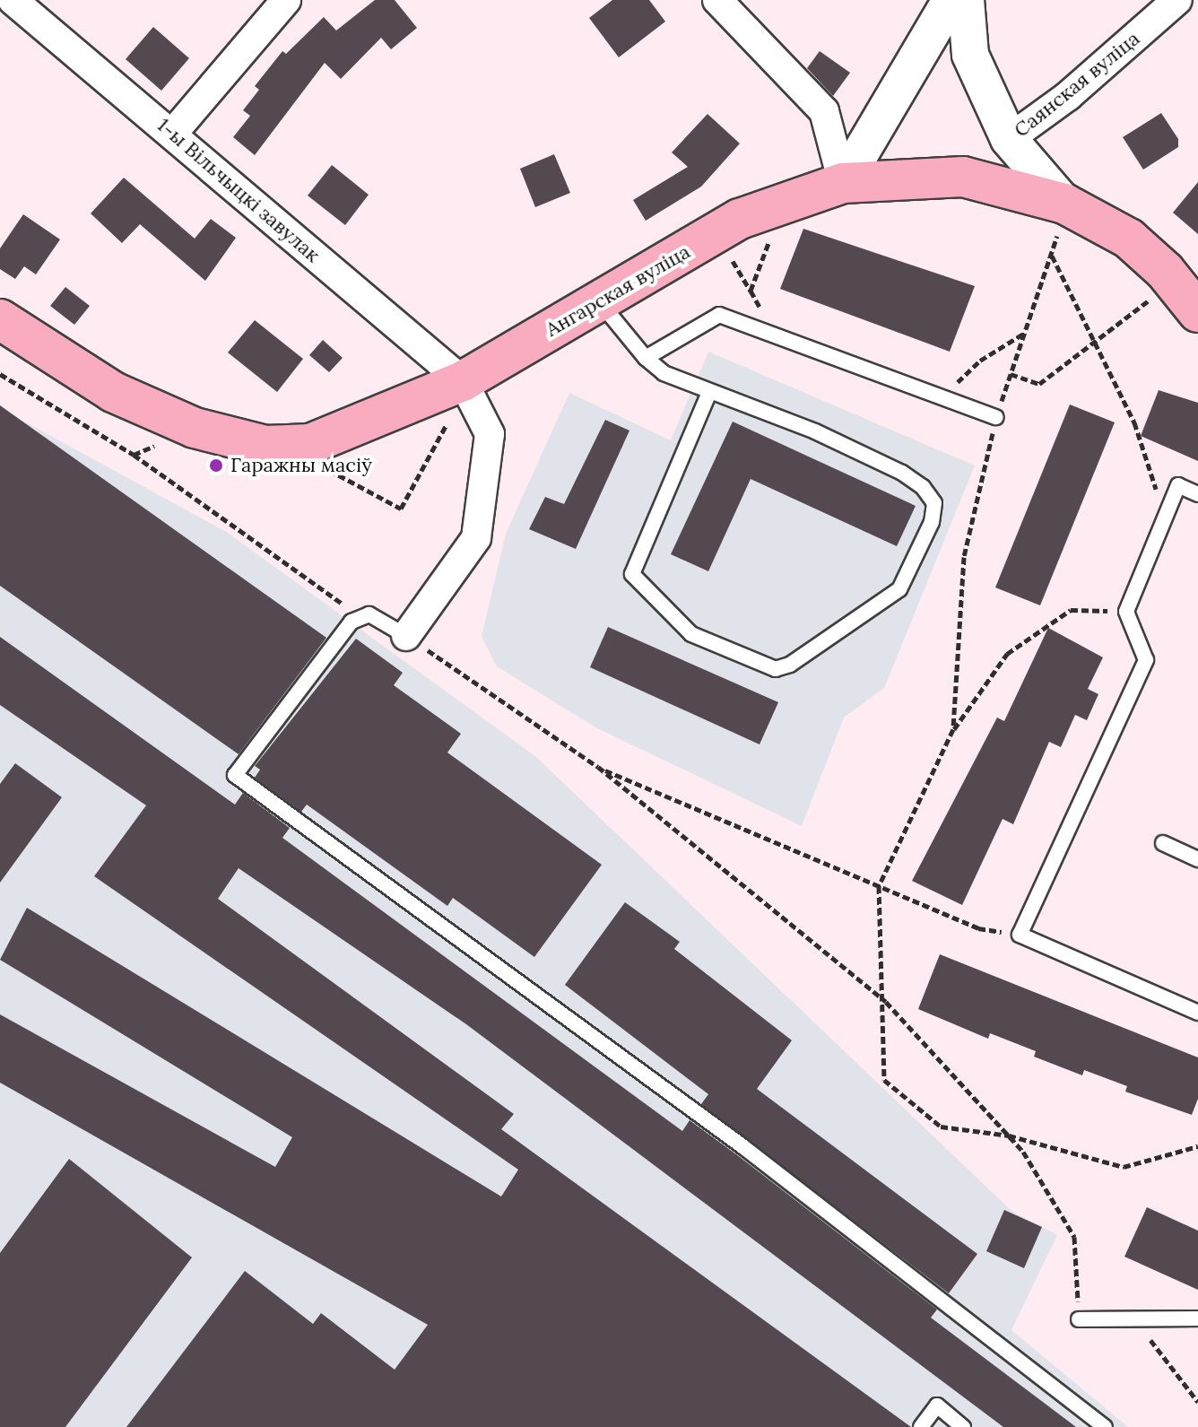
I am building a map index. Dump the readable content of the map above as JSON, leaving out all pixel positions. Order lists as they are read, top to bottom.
{
  "streets": {
    "main road": ["Ангарская вуліца"],
    "street": ["Саянская вуліца", "1-ы Вільчыцкі завулак"]
  },
  "crossings": [
    ["1-ы Вільчыцкі завулак", "Ангарская вуліца"]
  ],
  "places": ["Гаражны масіў"]
}
